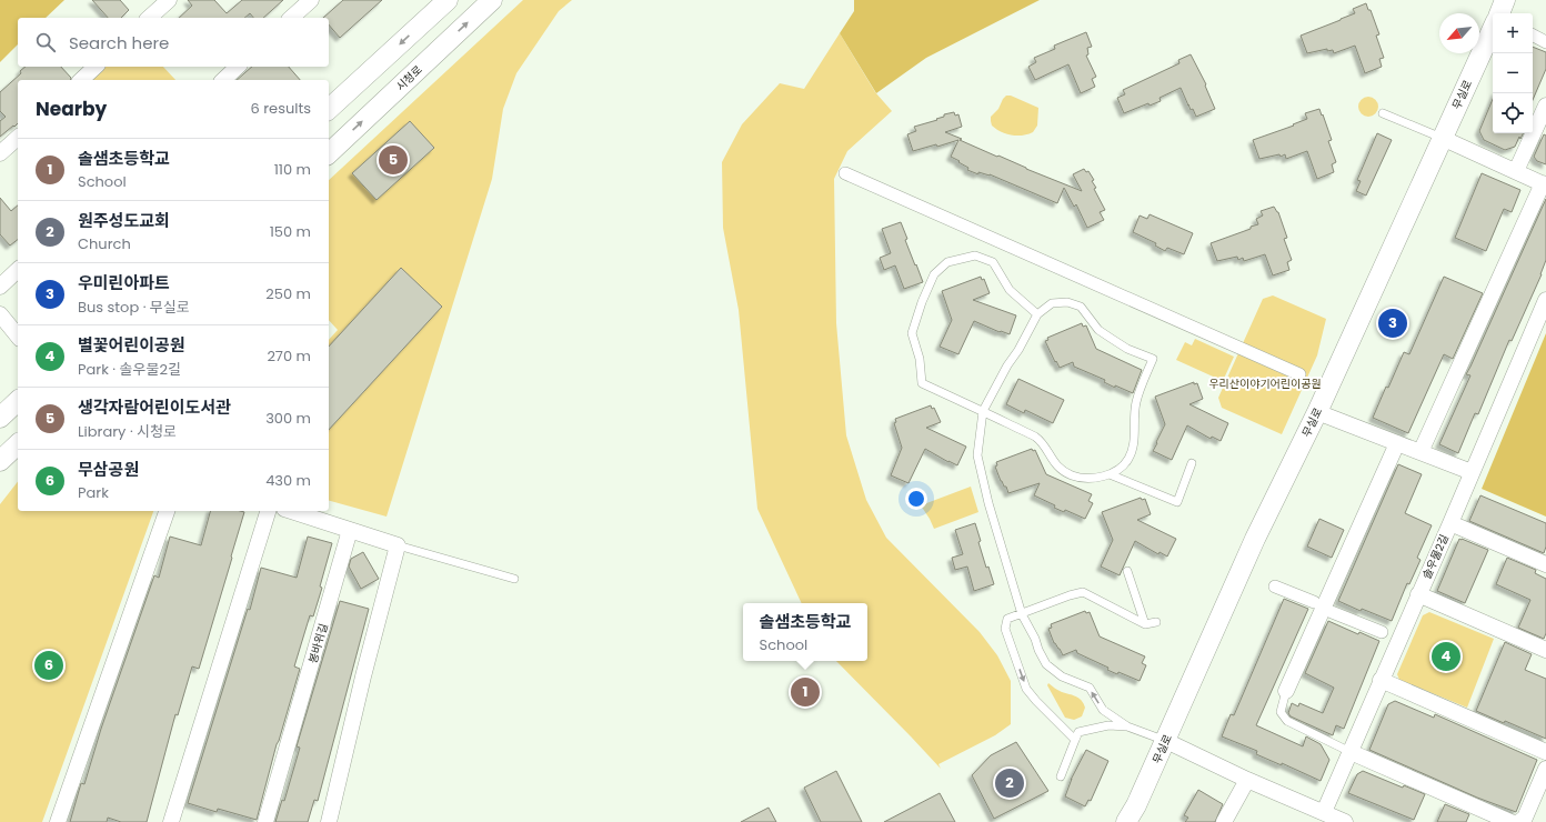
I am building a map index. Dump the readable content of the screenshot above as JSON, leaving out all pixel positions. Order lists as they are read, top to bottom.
{
  "streets": {
    "street": [
      "시청로",
      "무실로",
      "솔우물2길",
      "봉바위길"
    ]
  },
  "parks": ["우리산이야기어린이공원"],
  "north": "bottom left",
  "page": {
    "map_buttons": ["+", "−"],
    "search": "Search here",
    "heading": ["Nearby", "6 results"],
    "list": [
      {
        "mark": "1",
        "name": "솔샘초등학교",
        "note": "School",
        "value": "110 m"
      },
      {
        "mark": "2",
        "name": "원주성도교회",
        "note": "Church",
        "value": "150 m"
      },
      {
        "mark": "3",
        "name": "우미린아파트",
        "note": "Bus stop · 무실로",
        "value": "250 m"
      },
      {
        "mark": "4",
        "name": "별꽃어린이공원",
        "note": "Park · 솔우물2길",
        "value": "270 m"
      },
      {
        "mark": "5",
        "name": "생각자람어린이도서관",
        "note": "Library · 시청로",
        "value": "300 m"
      },
      {
        "mark": "6",
        "name": "무삼공원",
        "note": "Park",
        "value": "430 m"
      }
    ],
    "pins": [
      "5",
      "3",
      "4",
      "6",
      "1",
      "2"
    ],
    "popup": ["솔샘초등학교", "School"]
  }
}
